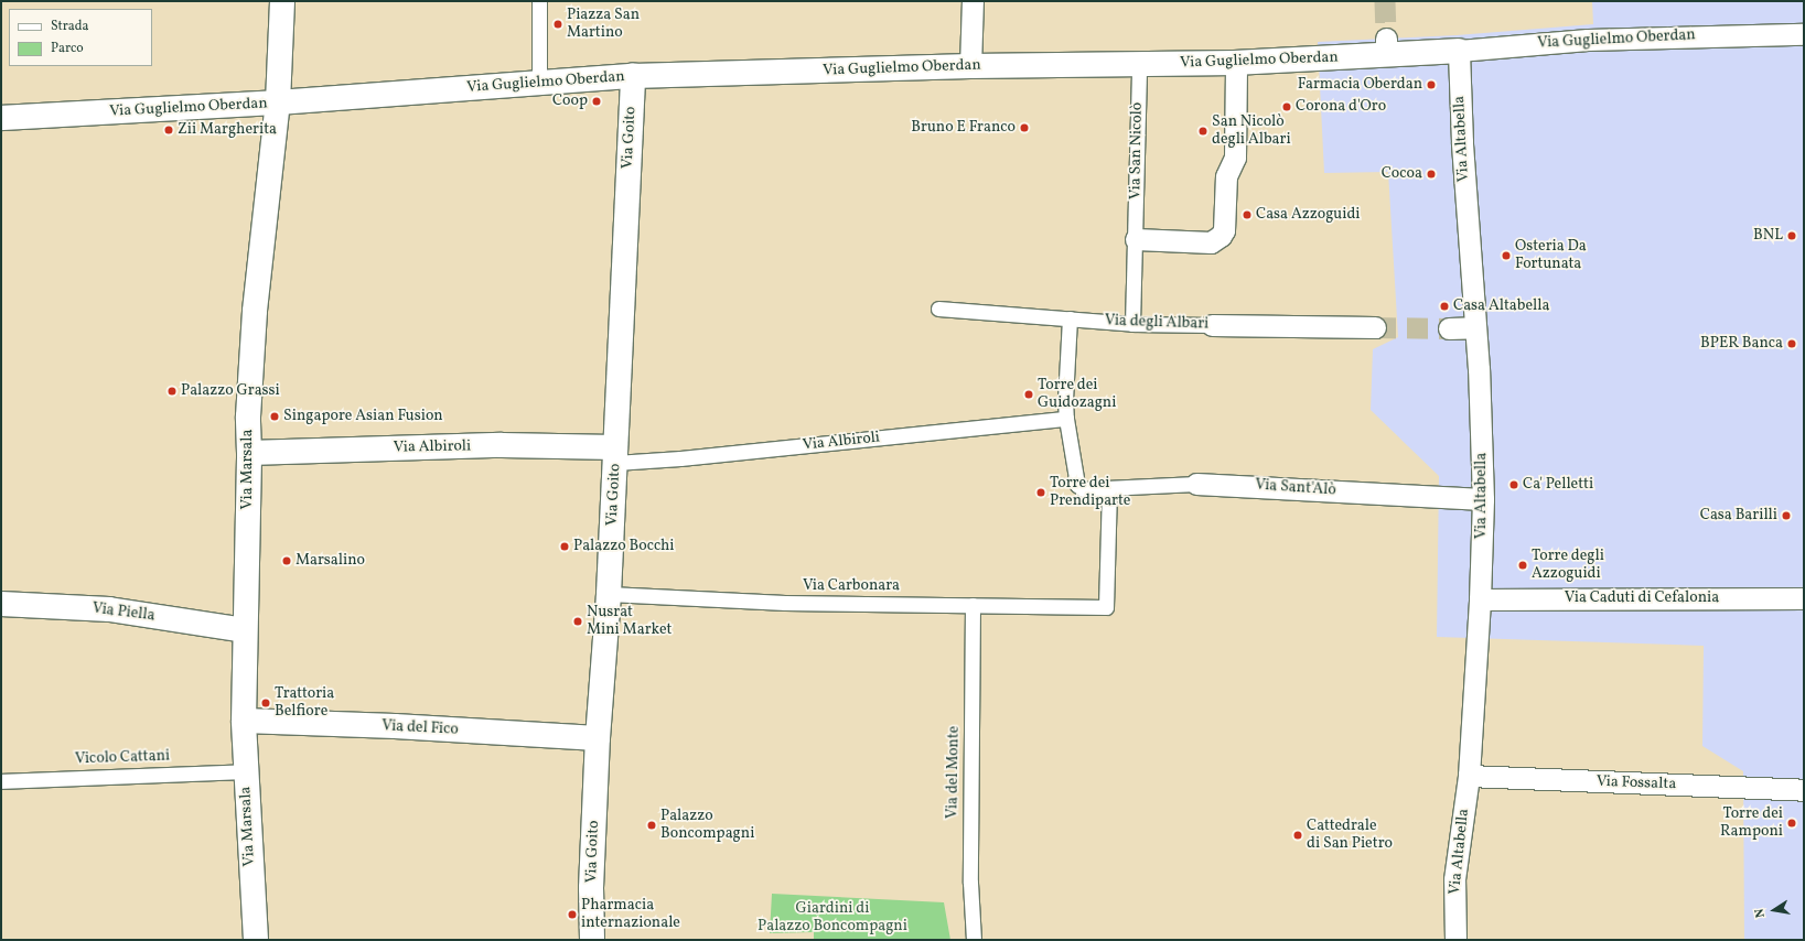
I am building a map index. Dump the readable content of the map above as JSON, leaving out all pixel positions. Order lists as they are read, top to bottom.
{
  "streets": {
    "street": [
      "Via Guglielmo Oberdan",
      "Via Goito",
      "Via Altabella",
      "Via degli Albari",
      "Via Albiroli",
      "Via Marsala",
      "Via Sant'Alò",
      "Via Caduti di Cefalonia",
      "Via Piella",
      "Via del Fico",
      "Via Fossalta"
    ],
    "lane": [
      "Via San Nicolò",
      "Via Carbonara",
      "Vicolo Cattani",
      "Via del Monte"
    ]
  },
  "crossings": [
    ["Via Guglielmo Oberdan", "Via Goito"],
    ["Via Guglielmo Oberdan", "Via Altabella"],
    ["Via Guglielmo Oberdan", "Via San Nicolò"],
    ["Via Guglielmo Oberdan", "Via Marsala"],
    ["Via Goito", "Via Albiroli"],
    ["Via Goito", "Via Carbonara"],
    ["Via Goito", "Via del Fico"],
    ["Via Altabella", "Via Sant'Alò"],
    ["Via Altabella", "Via Caduti di Cefalonia"],
    ["Via Altabella", "Via Fossalta"],
    ["Via San Nicolò", "Via degli Albari"],
    ["Via degli Albari", "Via Sant'Alò"],
    ["Via Albiroli", "Via Marsala"],
    ["Via Albiroli", "Via Sant'Alò"],
    ["Via Marsala", "Via Piella"],
    ["Via Marsala", "Via del Fico"],
    ["Via Marsala", "Vicolo Cattani"],
    ["Via Sant'Alò", "Via Carbonara"],
    ["Via Carbonara", "Via del Monte"]
  ],
  "parks": ["Giardini di Palazzo Boncompagni"],
  "places": [
    "Piazza San Martino",
    "Farmacia Oberdan",
    "Coop",
    "Corona d'Oro",
    "Bruno E Franco",
    "Zii Margherita",
    "San Nicolò degli Albari",
    "Cocoa",
    "Casa Azzoguidi",
    "BNL",
    "Osteria Da Fortunata",
    "Casa Altabella",
    "BPER Banca",
    "Palazzo Grassi",
    "Torre dei Guidozagni",
    "Singapore Asian Fusion",
    "Ca' Pelletti",
    "Torre dei Prendiparte",
    "Casa Barilli",
    "Palazzo Bocchi",
    "Marsalino",
    "Torre degli Azzoguidi",
    "Nusrat Mini Market",
    "Trattoria Belfiore",
    "Torre dei Ramponi",
    "Palazzo Boncompagni",
    "Cattedrale di San Pietro",
    "Pharmacia internazionale"
  ],
  "legend": ["Strada", "Parco"],
  "north": "left"
}
